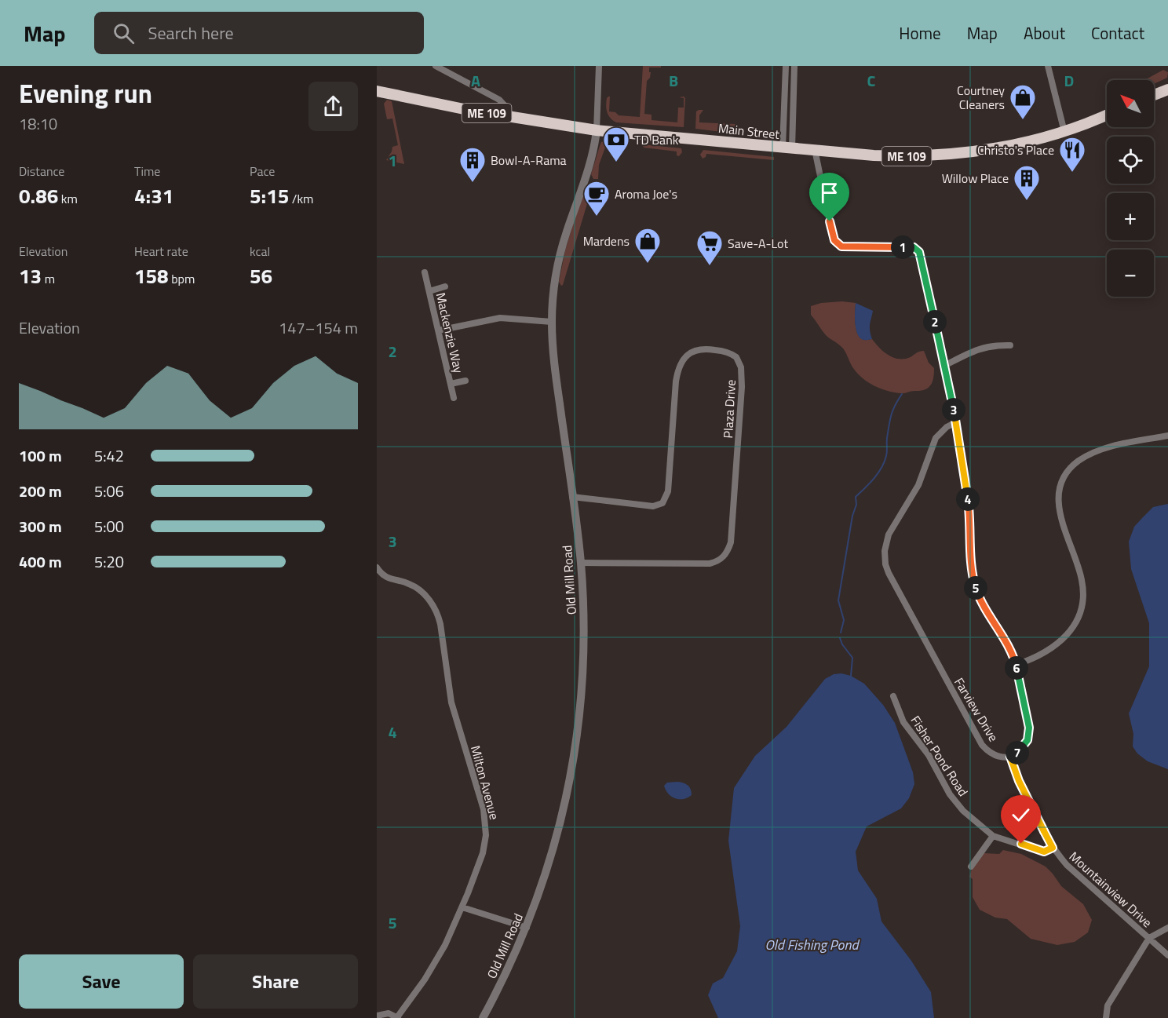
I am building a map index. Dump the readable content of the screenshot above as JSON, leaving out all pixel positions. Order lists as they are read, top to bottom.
{
  "streets": {
    "highway": ["ME 109", "Main Street"],
    "street": [
      "Mackenzie Way",
      "Plaza Drive",
      "Old Mill Road",
      "Farview Drive",
      "Fisher Pond Road",
      "Milton Avenue",
      "Mountainview Drive"
    ]
  },
  "crossings": [
    ["Main Street", "Old Mill Road"],
    ["Plaza Drive", "Old Mill Road"],
    ["Farview Drive", "Mountainview Drive"],
    ["Fisher Pond Road", "Mountainview Drive"]
  ],
  "water": ["Old Fishing Pond"],
  "places": {
    "shop": ["Courtney Cleaners", "Mardens"],
    "bank": ["TD Bank"],
    "restaurant": ["Christo's Place"],
    "building": ["Bowl-A-Rama", "Willow Place"],
    "cafe": ["Aroma Joe's"],
    "supermarket": ["Save-A-Lot"]
  },
  "north": "top left",
  "page": {
    "header": "Map",
    "search": "Search here",
    "nav": [
      "Home",
      "Map",
      "About",
      "Contact"
    ],
    "heading": ["Evening run", "18:10"],
    "map_buttons": ["+", "−"],
    "stats": [
      ["Distance", "0.86 km"],
      ["Time", "4:31"],
      ["Pace", "5:15 /km"],
      ["Elevation", "13 m"],
      ["Heart rate", "158 bpm"],
      ["kcal", "56"]
    ],
    "pins": [
      "1",
      "2",
      "3",
      "4",
      "5",
      "6",
      "7"
    ],
    "chart": ["Elevation", "147–154 m"],
    "list": [
      {
        "name": "100 m",
        "note": "5:42"
      },
      {
        "name": "200 m",
        "note": "5:06"
      },
      {
        "name": "300 m",
        "note": "5:00"
      },
      {
        "name": "400 m",
        "note": "5:20"
      }
    ],
    "buttons": ["Save", "Share"]
  },
  "grid": {
    "columns": [
      "A",
      "B",
      "C",
      "D"
    ],
    "rows": [
      "1",
      "2",
      "3",
      "4",
      "5"
    ]
  }
}
